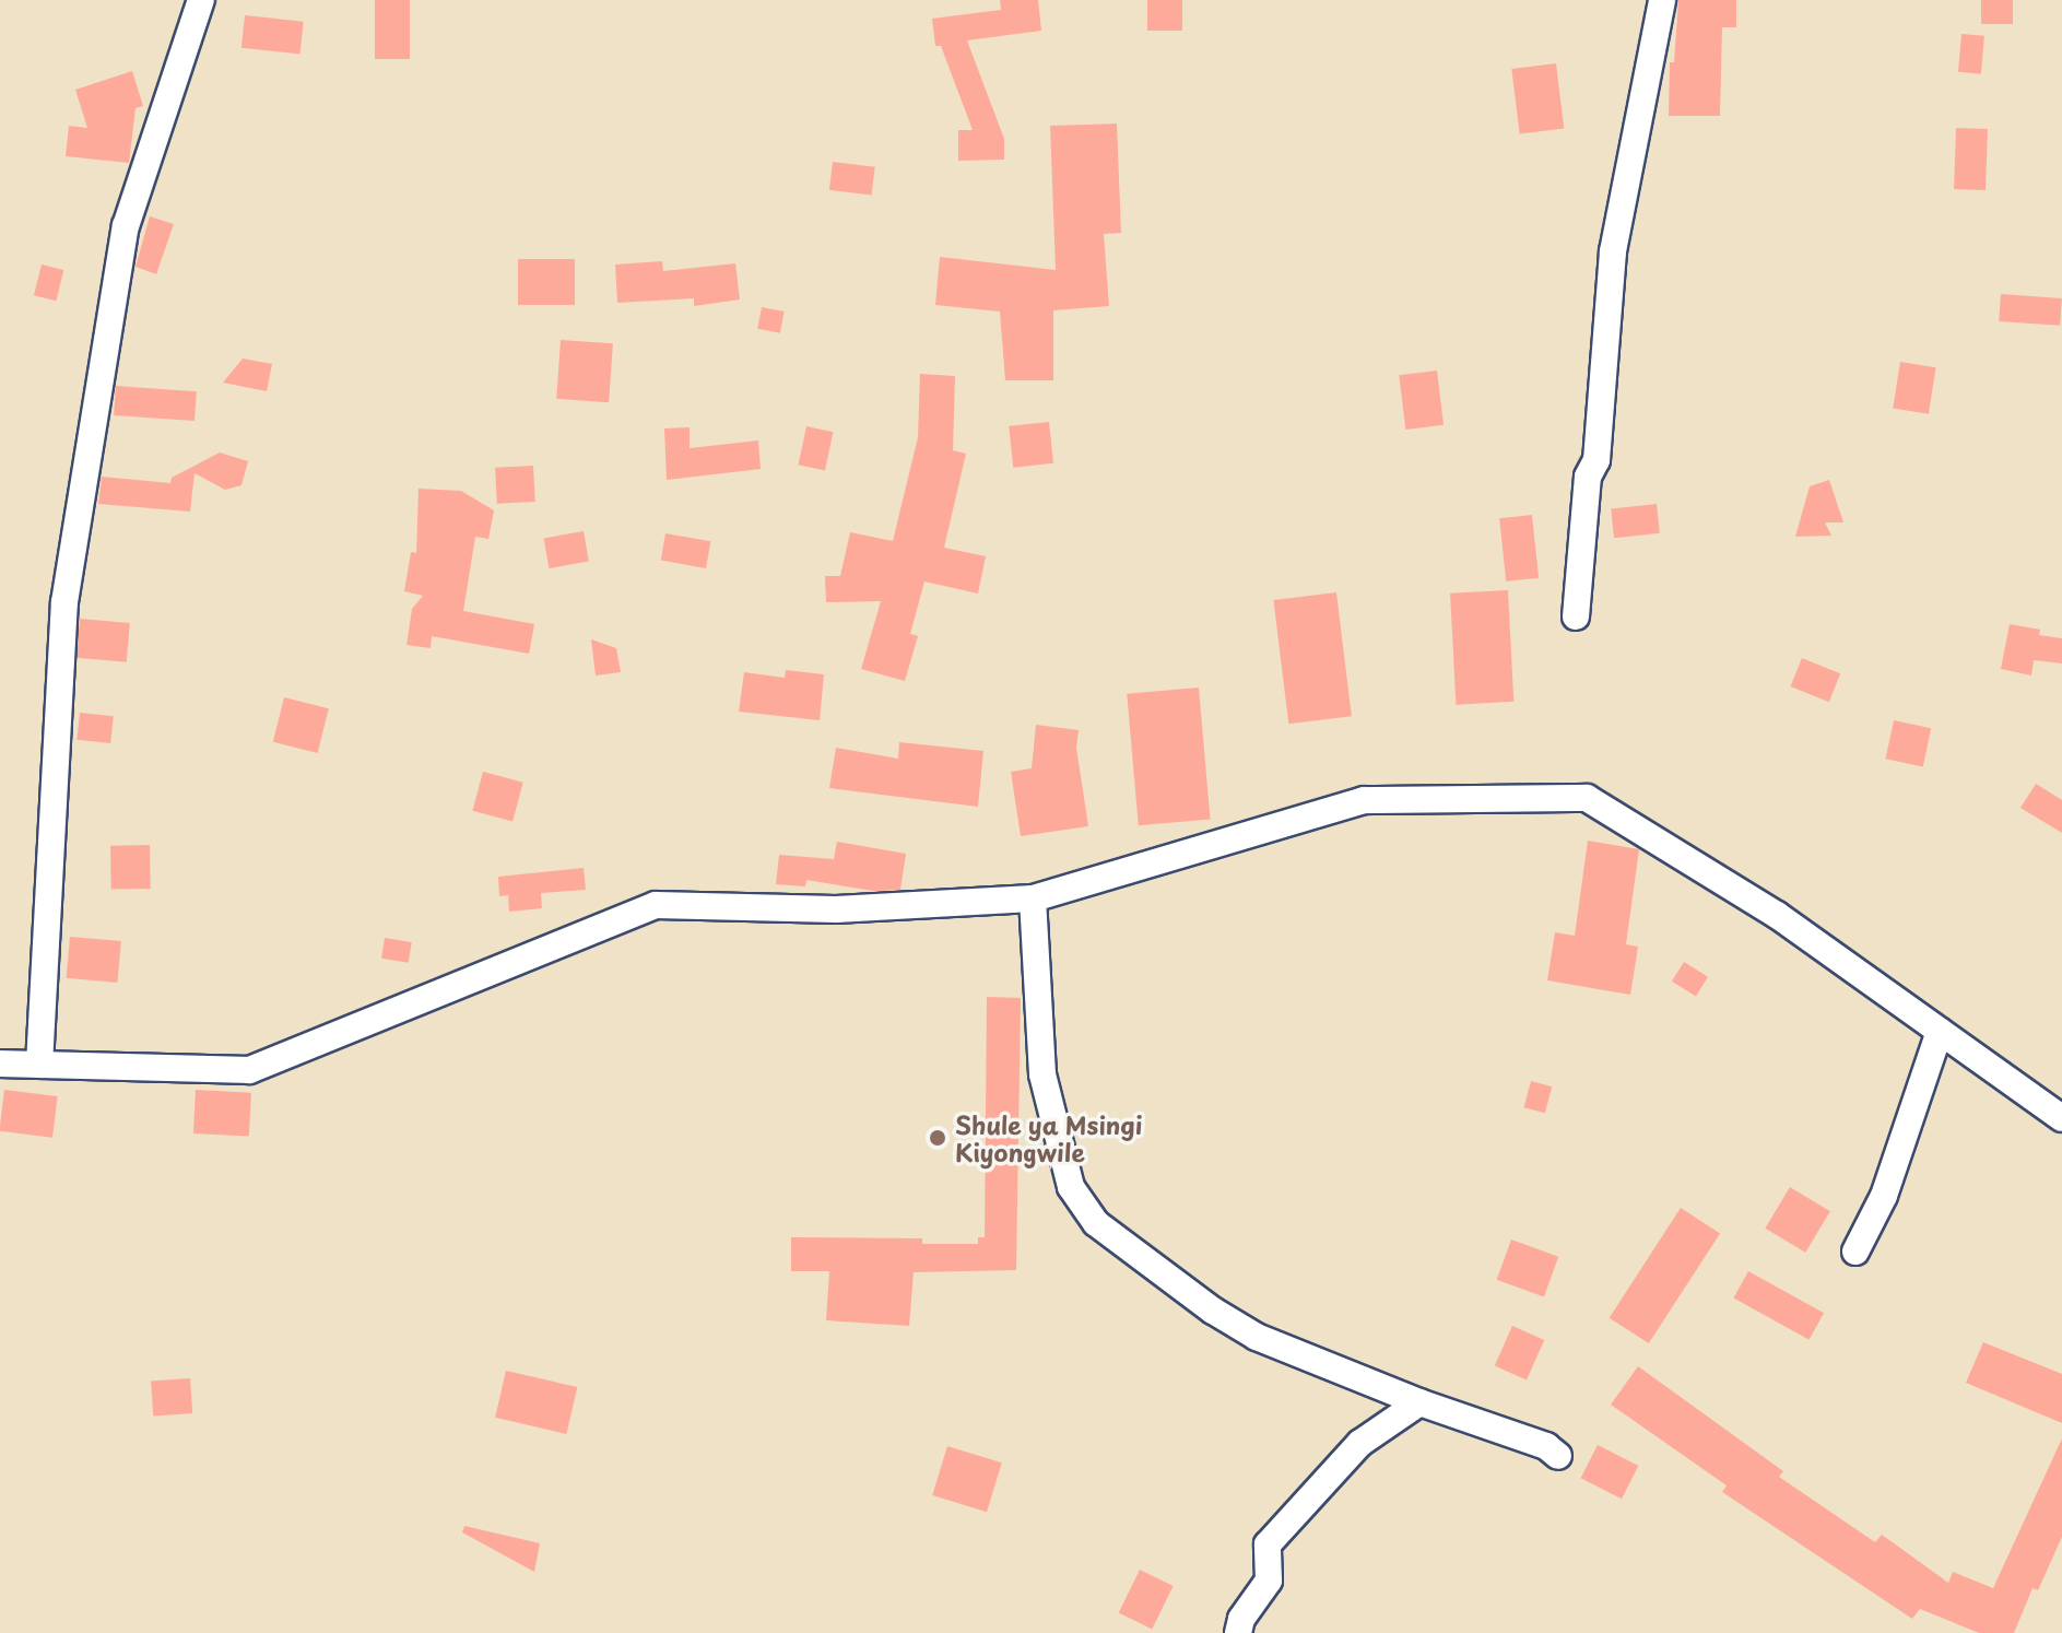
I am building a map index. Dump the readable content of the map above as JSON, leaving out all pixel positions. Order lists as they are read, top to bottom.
{
  "places": ["Shule ya Msingi Kiyongwile"]
}
